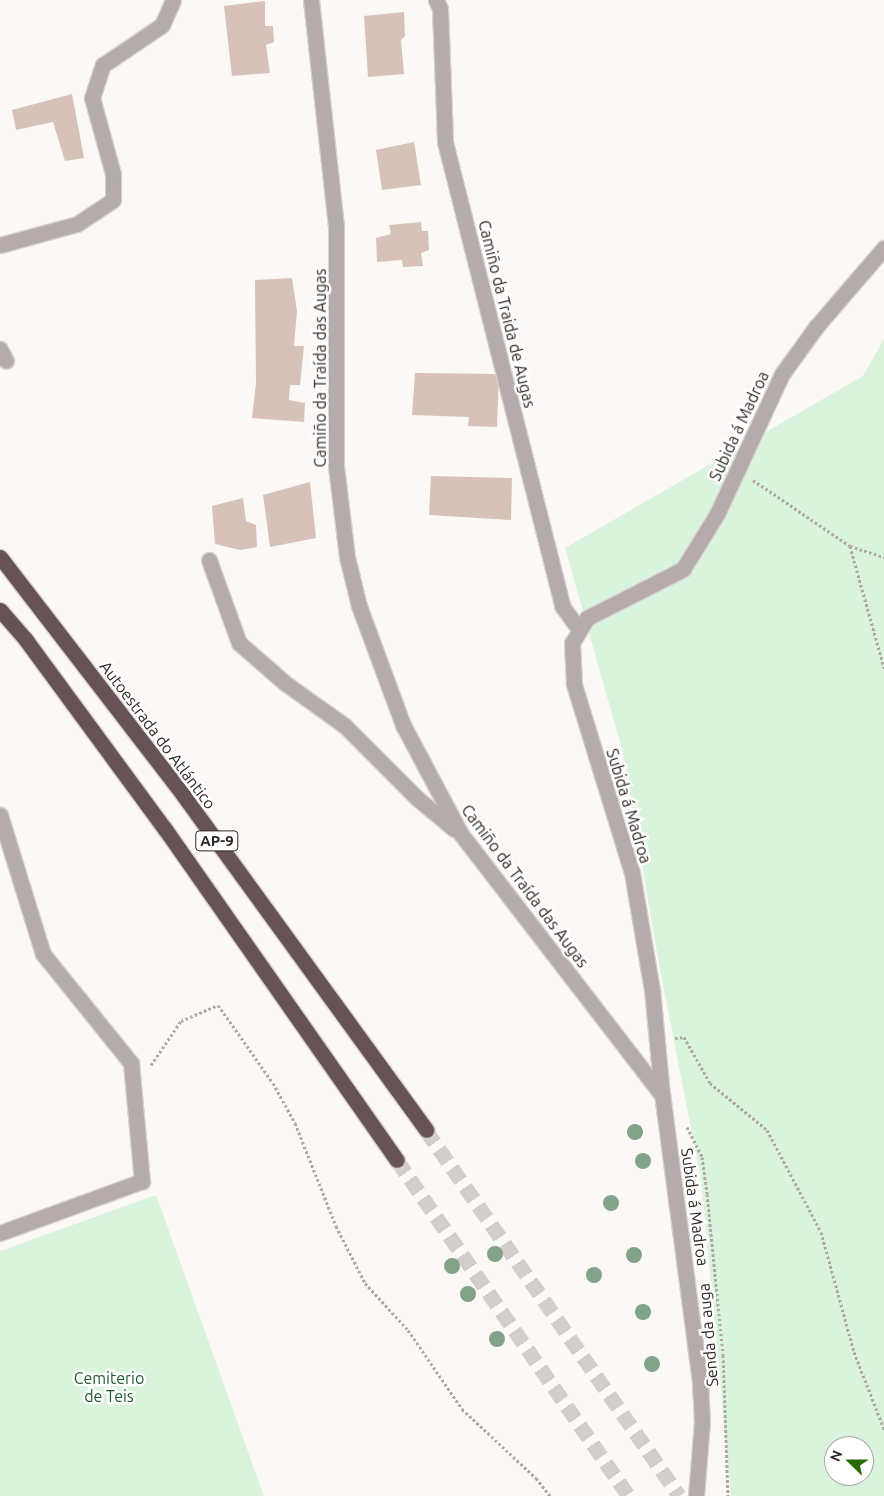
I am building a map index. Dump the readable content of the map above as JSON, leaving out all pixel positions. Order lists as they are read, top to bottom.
{
  "streets": {
    "highway": ["Autoestrada do Atlántico", "AP-9"],
    "street": ["Camiño da Traida de Augas", "Camiño da Traída das Augas", "Subida á Madroa"],
    "path": ["Senda da auga"]
  },
  "crossings": [
    ["Camiño da Traida de Augas", "Subida á Madroa"],
    ["Camiño da Traída das Augas", "Subida á Madroa"]
  ],
  "parks": ["Cemiterio de Teis"],
  "north": "left"
}
